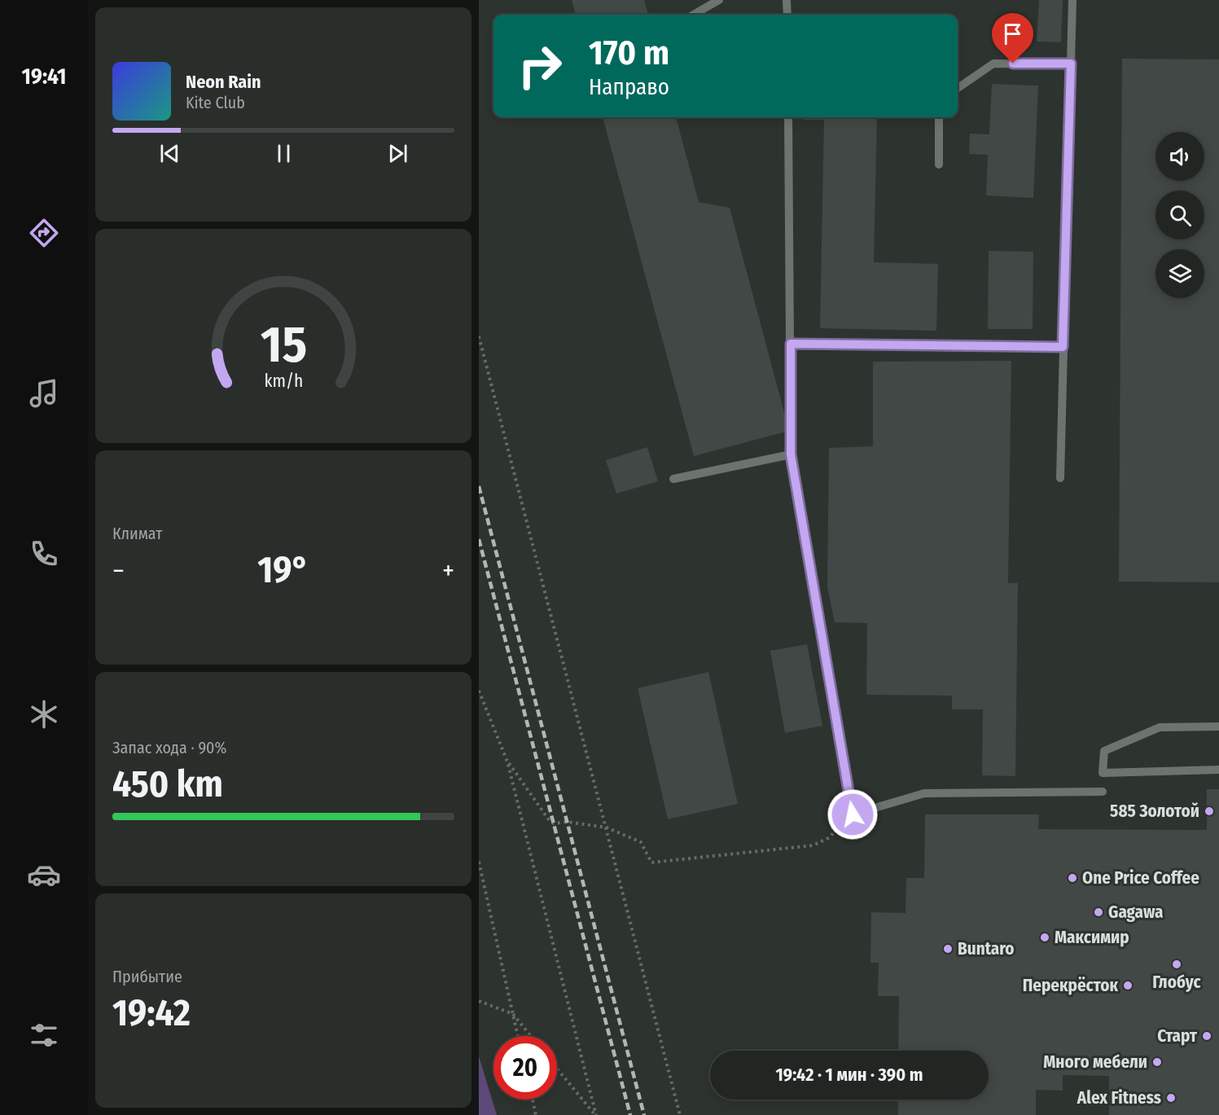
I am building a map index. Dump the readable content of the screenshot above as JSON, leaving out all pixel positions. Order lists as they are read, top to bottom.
{
  "places": [
    "585 Золотой",
    "One Price Coffee",
    "Gagawa",
    "Максимир",
    "Buntaro",
    "Глобус",
    "Перекрёсток",
    "Старт",
    "Много мебели",
    "Alex Fitness"
  ],
  "page": {
    "tabs": "19:41",
    "turn": ["170 m", "Направо"],
    "song": ["Neon Rain", "Kite Club"],
    "tile": [
      "Климат",
      ["Запас хода · 90%", "450 km"],
      ["Прибытие", "19:42"]
    ],
    "heat": ["−", "19°", "+"],
    "limit": "20",
    "trip": "19:42 · 1 мин · 390 m",
    "gauge": ["15", "km/h"]
  }
}
